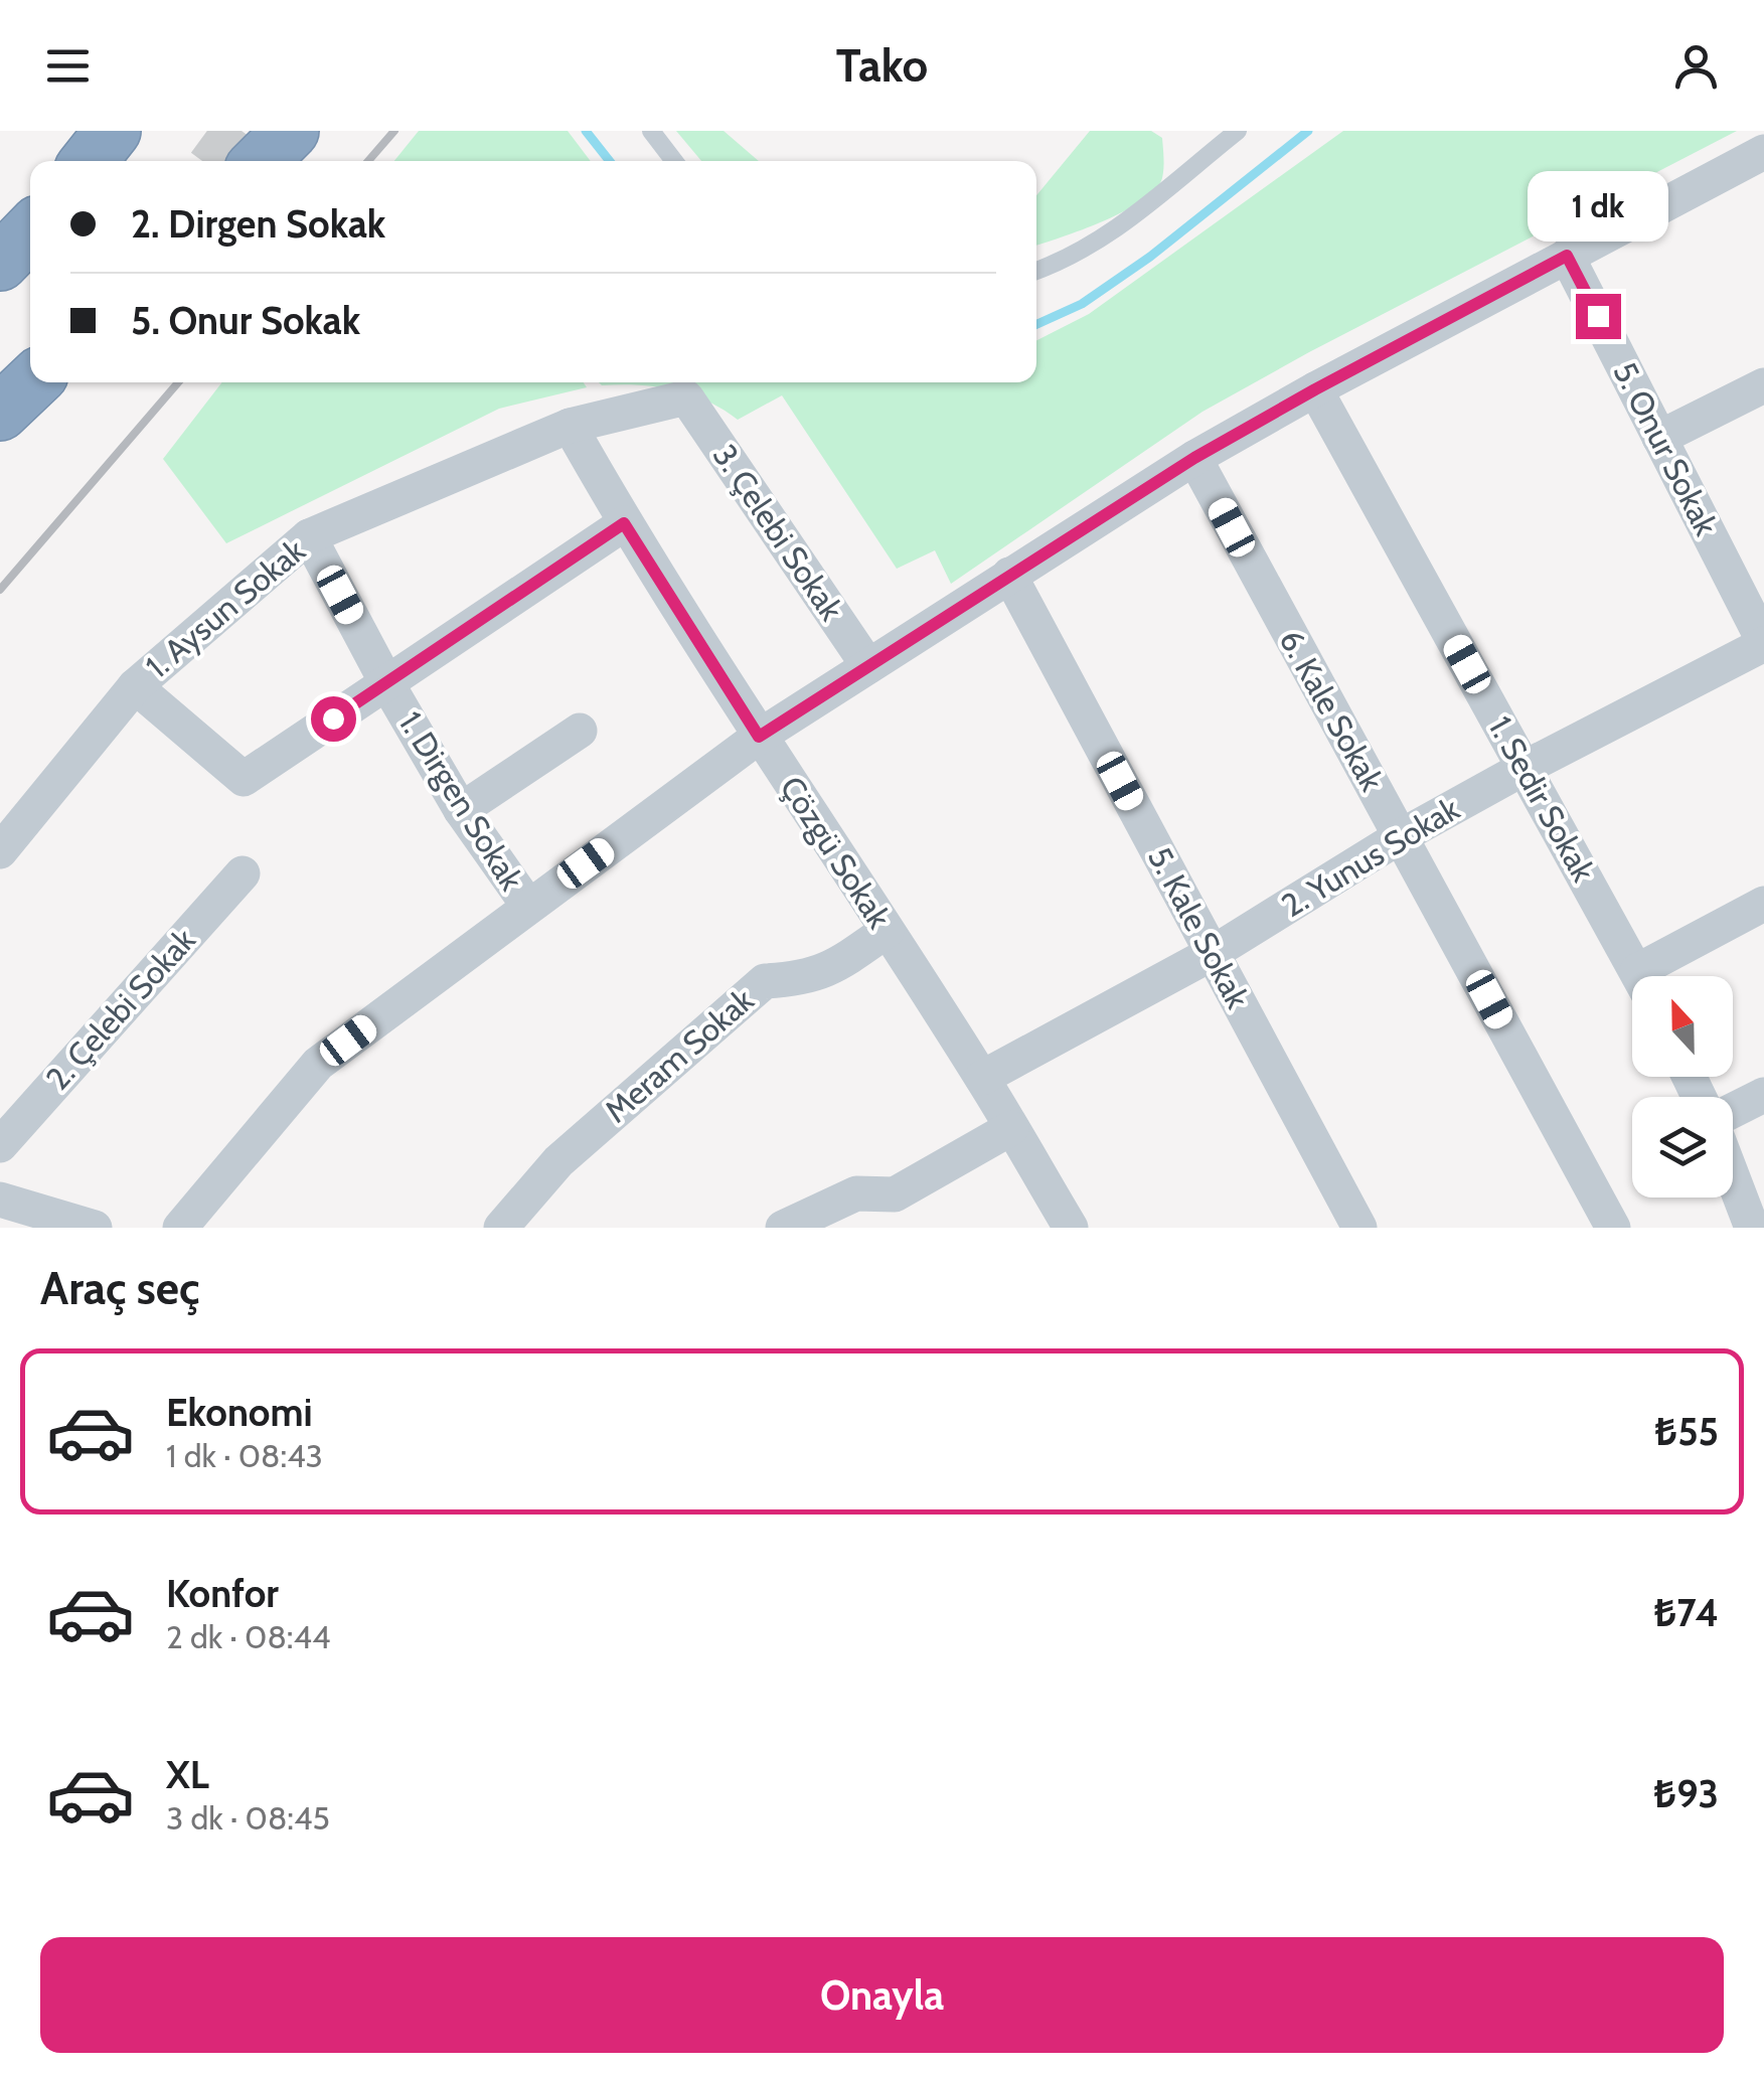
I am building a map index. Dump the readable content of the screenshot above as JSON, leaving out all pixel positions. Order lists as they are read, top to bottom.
{
  "streets": {
    "street": [
      "5. Onur Sokak",
      "3. Çelebi Sokak",
      "1. Aysun Sokak",
      "6. Kale Sokak",
      "1. Sedir Sokak",
      "1. Dirgen Sokak",
      "Çözgü Sokak",
      "2. Yunus Sokak",
      "5. Kale Sokak",
      "2. Çelebi Sokak",
      "Meram Sokak"
    ]
  },
  "crossings": [
    ["5. Onur Sokak", "2. Yunus Sokak"],
    ["3. Çelebi Sokak", "1. Aysun Sokak"],
    ["1. Aysun Sokak", "1. Dirgen Sokak"],
    ["1. Aysun Sokak", "Çözgü Sokak"],
    ["6. Kale Sokak", "2. Yunus Sokak"],
    ["1. Sedir Sokak", "2. Yunus Sokak"],
    ["Çözgü Sokak", "2. Yunus Sokak"],
    ["Çözgü Sokak", "Meram Sokak"],
    ["2. Yunus Sokak", "5. Kale Sokak"]
  ],
  "north": "top",
  "page": {
    "header": "Tako",
    "banner": ["2. Dirgen Sokak", "5. Onur Sokak"],
    "bubble": "1 dk",
    "heading": "Araç seç",
    "list": [
      {
        "name": "Ekonomi",
        "note": "1 dk · 08:43",
        "value": "₺55"
      },
      {
        "name": "Konfor",
        "note": "2 dk · 08:44",
        "value": "₺74"
      },
      {
        "name": "XL",
        "note": "3 dk · 08:45",
        "value": "₺93"
      }
    ],
    "buttons": "Onayla"
  }
}
